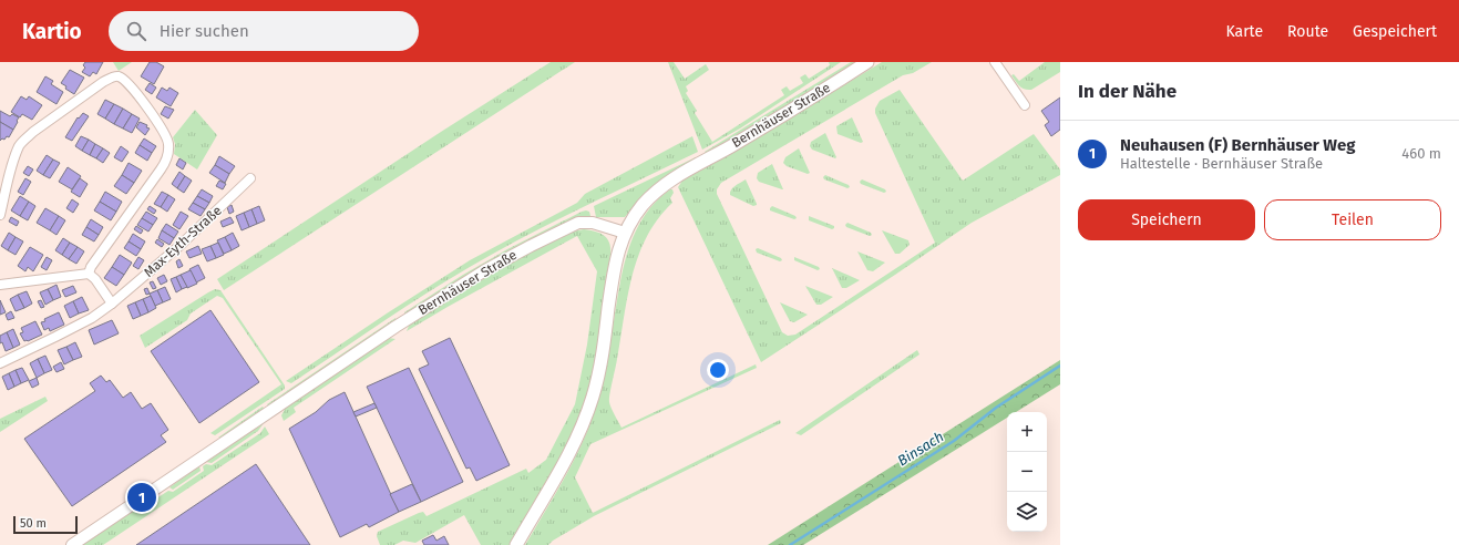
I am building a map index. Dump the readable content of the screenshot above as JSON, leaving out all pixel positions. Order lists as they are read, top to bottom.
{
  "streets": {
    "main road": ["Bernhäuser Straße"],
    "street": ["Max-Eyth-Straße"]
  },
  "water": ["Binsach"],
  "scale_bar": "50 m",
  "page": {
    "header": "Kartio",
    "search": "Hier suchen",
    "nav": ["Karte", "Route", "Gespeichert"],
    "heading": "In der Nähe",
    "list": [
      {
        "mark": "1",
        "name": "Neuhausen (F) Bernhäuser Weg",
        "note": "Haltestelle · Bernhäuser Straße",
        "value": "460 m"
      }
    ],
    "buttons": ["Speichern", "Teilen"],
    "map_buttons": ["+", "−"],
    "pins": "1",
    "scale": "50 m"
  }
}
